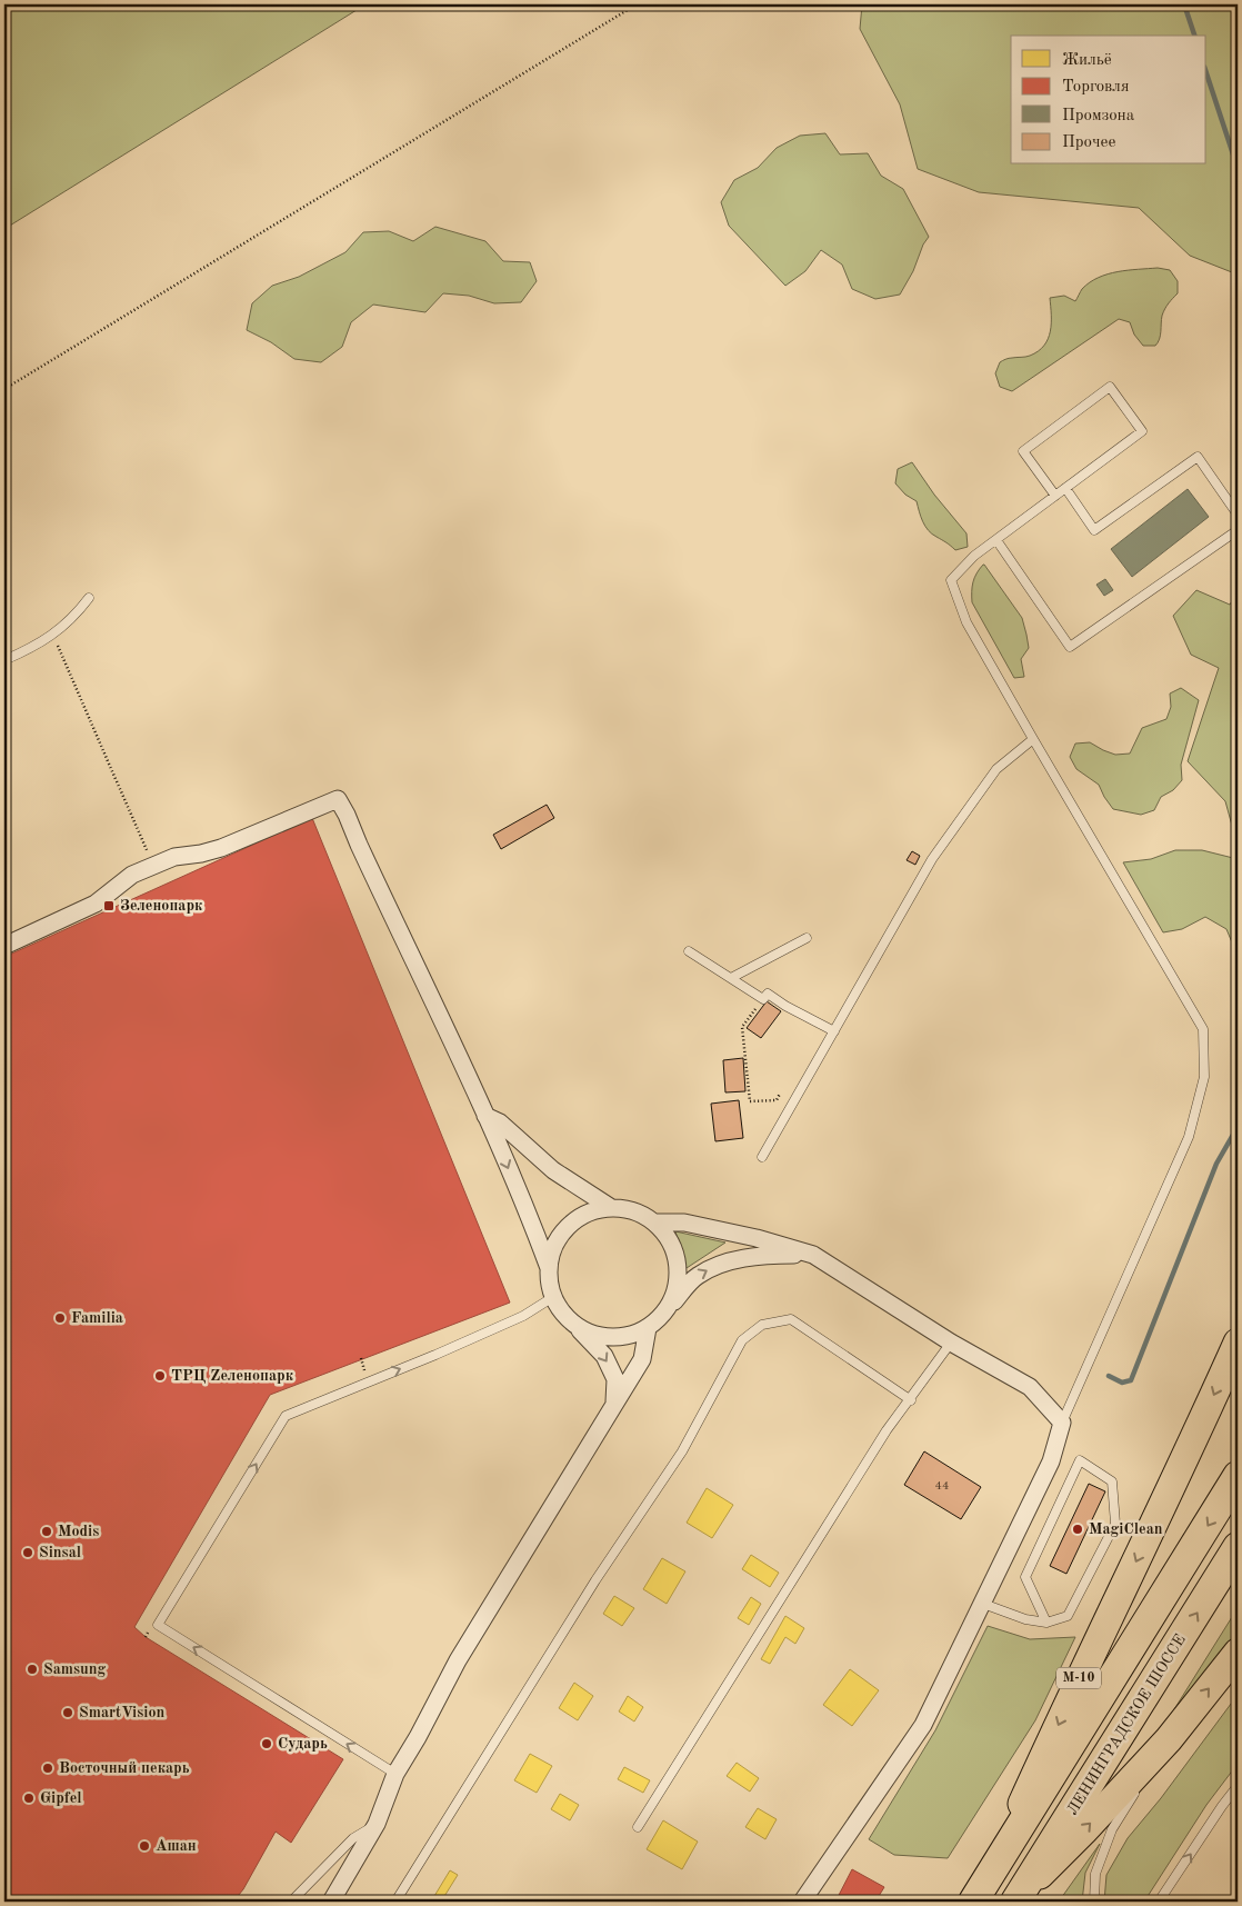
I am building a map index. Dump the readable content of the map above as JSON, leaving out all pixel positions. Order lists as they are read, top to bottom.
{
  "streets": {
    "highway": ["М-10", "ЛЕНИНГРАДСКОЕ ШОССЕ"]
  },
  "places": {
    "transit": ["Зеленопарк"],
    "other": [
      "Familia",
      "ТРЦ Zеленопарк",
      "MagiClean",
      "Modis",
      "Sinsal",
      "Samsung",
      "SmartVision",
      "Сударь",
      "Восточный пекарь",
      "Gipfel",
      "Ашан"
    ]
  },
  "house_numbers": ["44"],
  "legend": [
    "Жильё",
    "Торговля",
    "Промзона",
    "Прочее"
  ]
}
